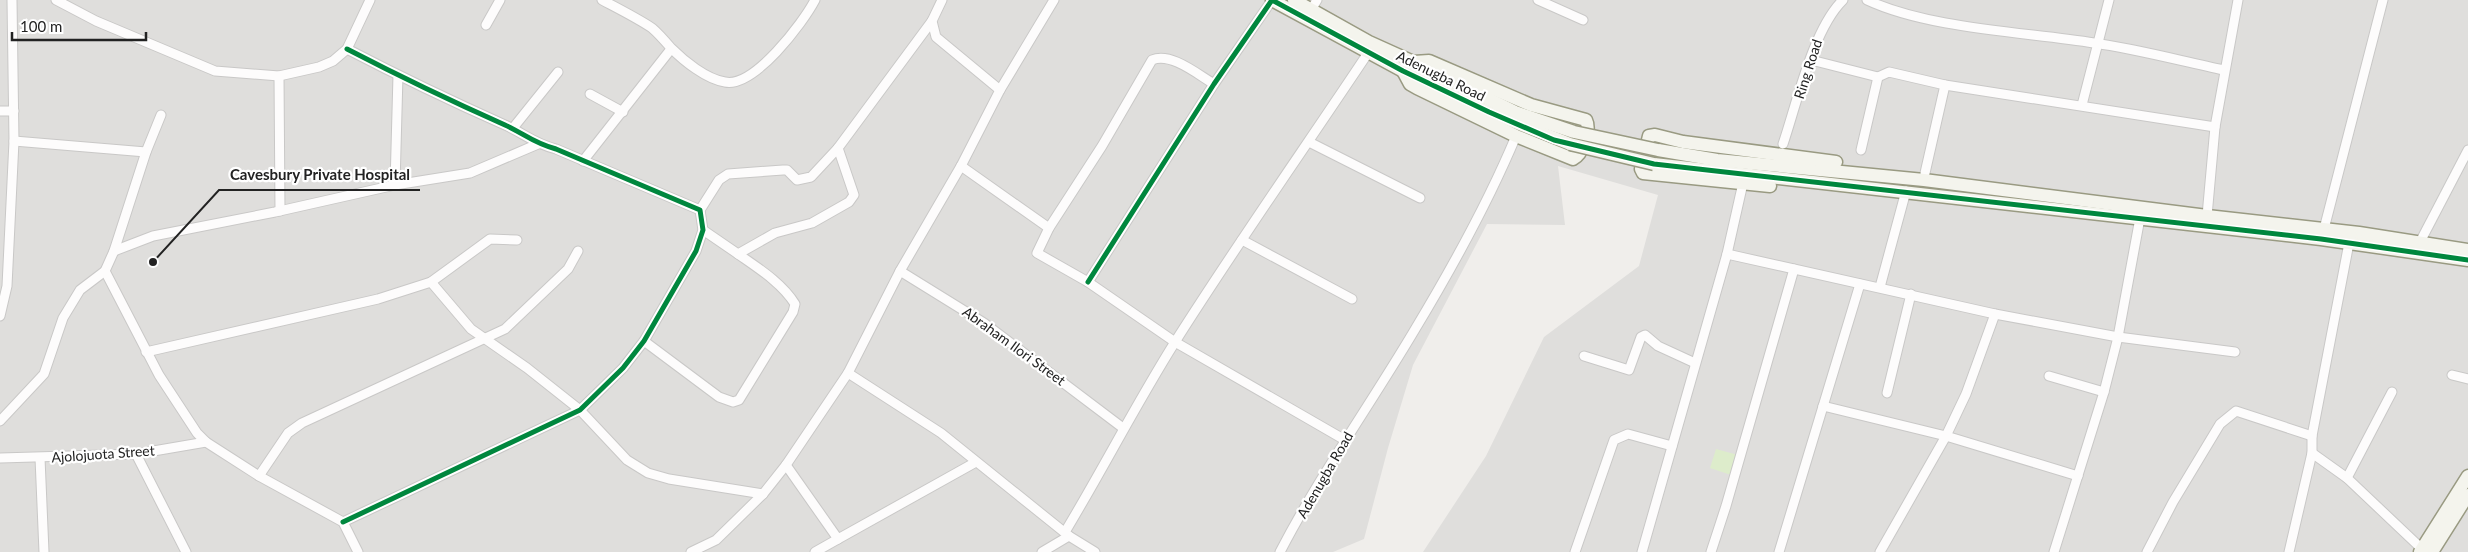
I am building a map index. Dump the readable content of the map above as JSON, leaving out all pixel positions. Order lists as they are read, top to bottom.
{
  "streets": {
    "street": [
      "Ring Road",
      "Adenugba Road",
      "Abraham Ilori Street",
      "Ajolojuota Street"
    ]
  },
  "places": ["Cavesbury Private Hospital"],
  "scale_bar": "100 m"
}
